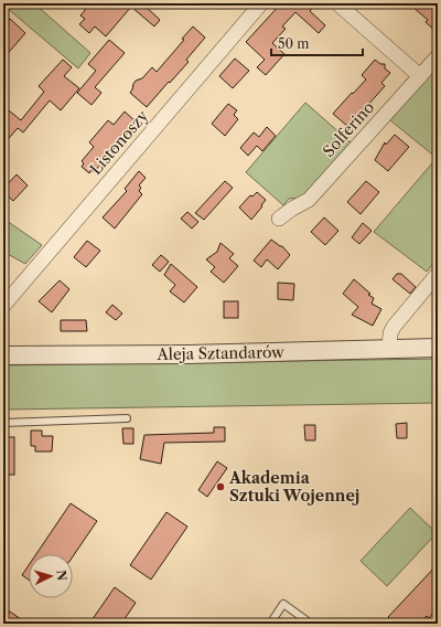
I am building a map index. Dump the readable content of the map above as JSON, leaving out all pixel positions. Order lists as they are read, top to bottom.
{
  "streets": {
    "street": ["Solferino", "Listonoszy", "Aleja Sztandarów"]
  },
  "places": ["Akademia Sztuki Wojennej"],
  "scale_bar": "50 m",
  "north": "right"
}
